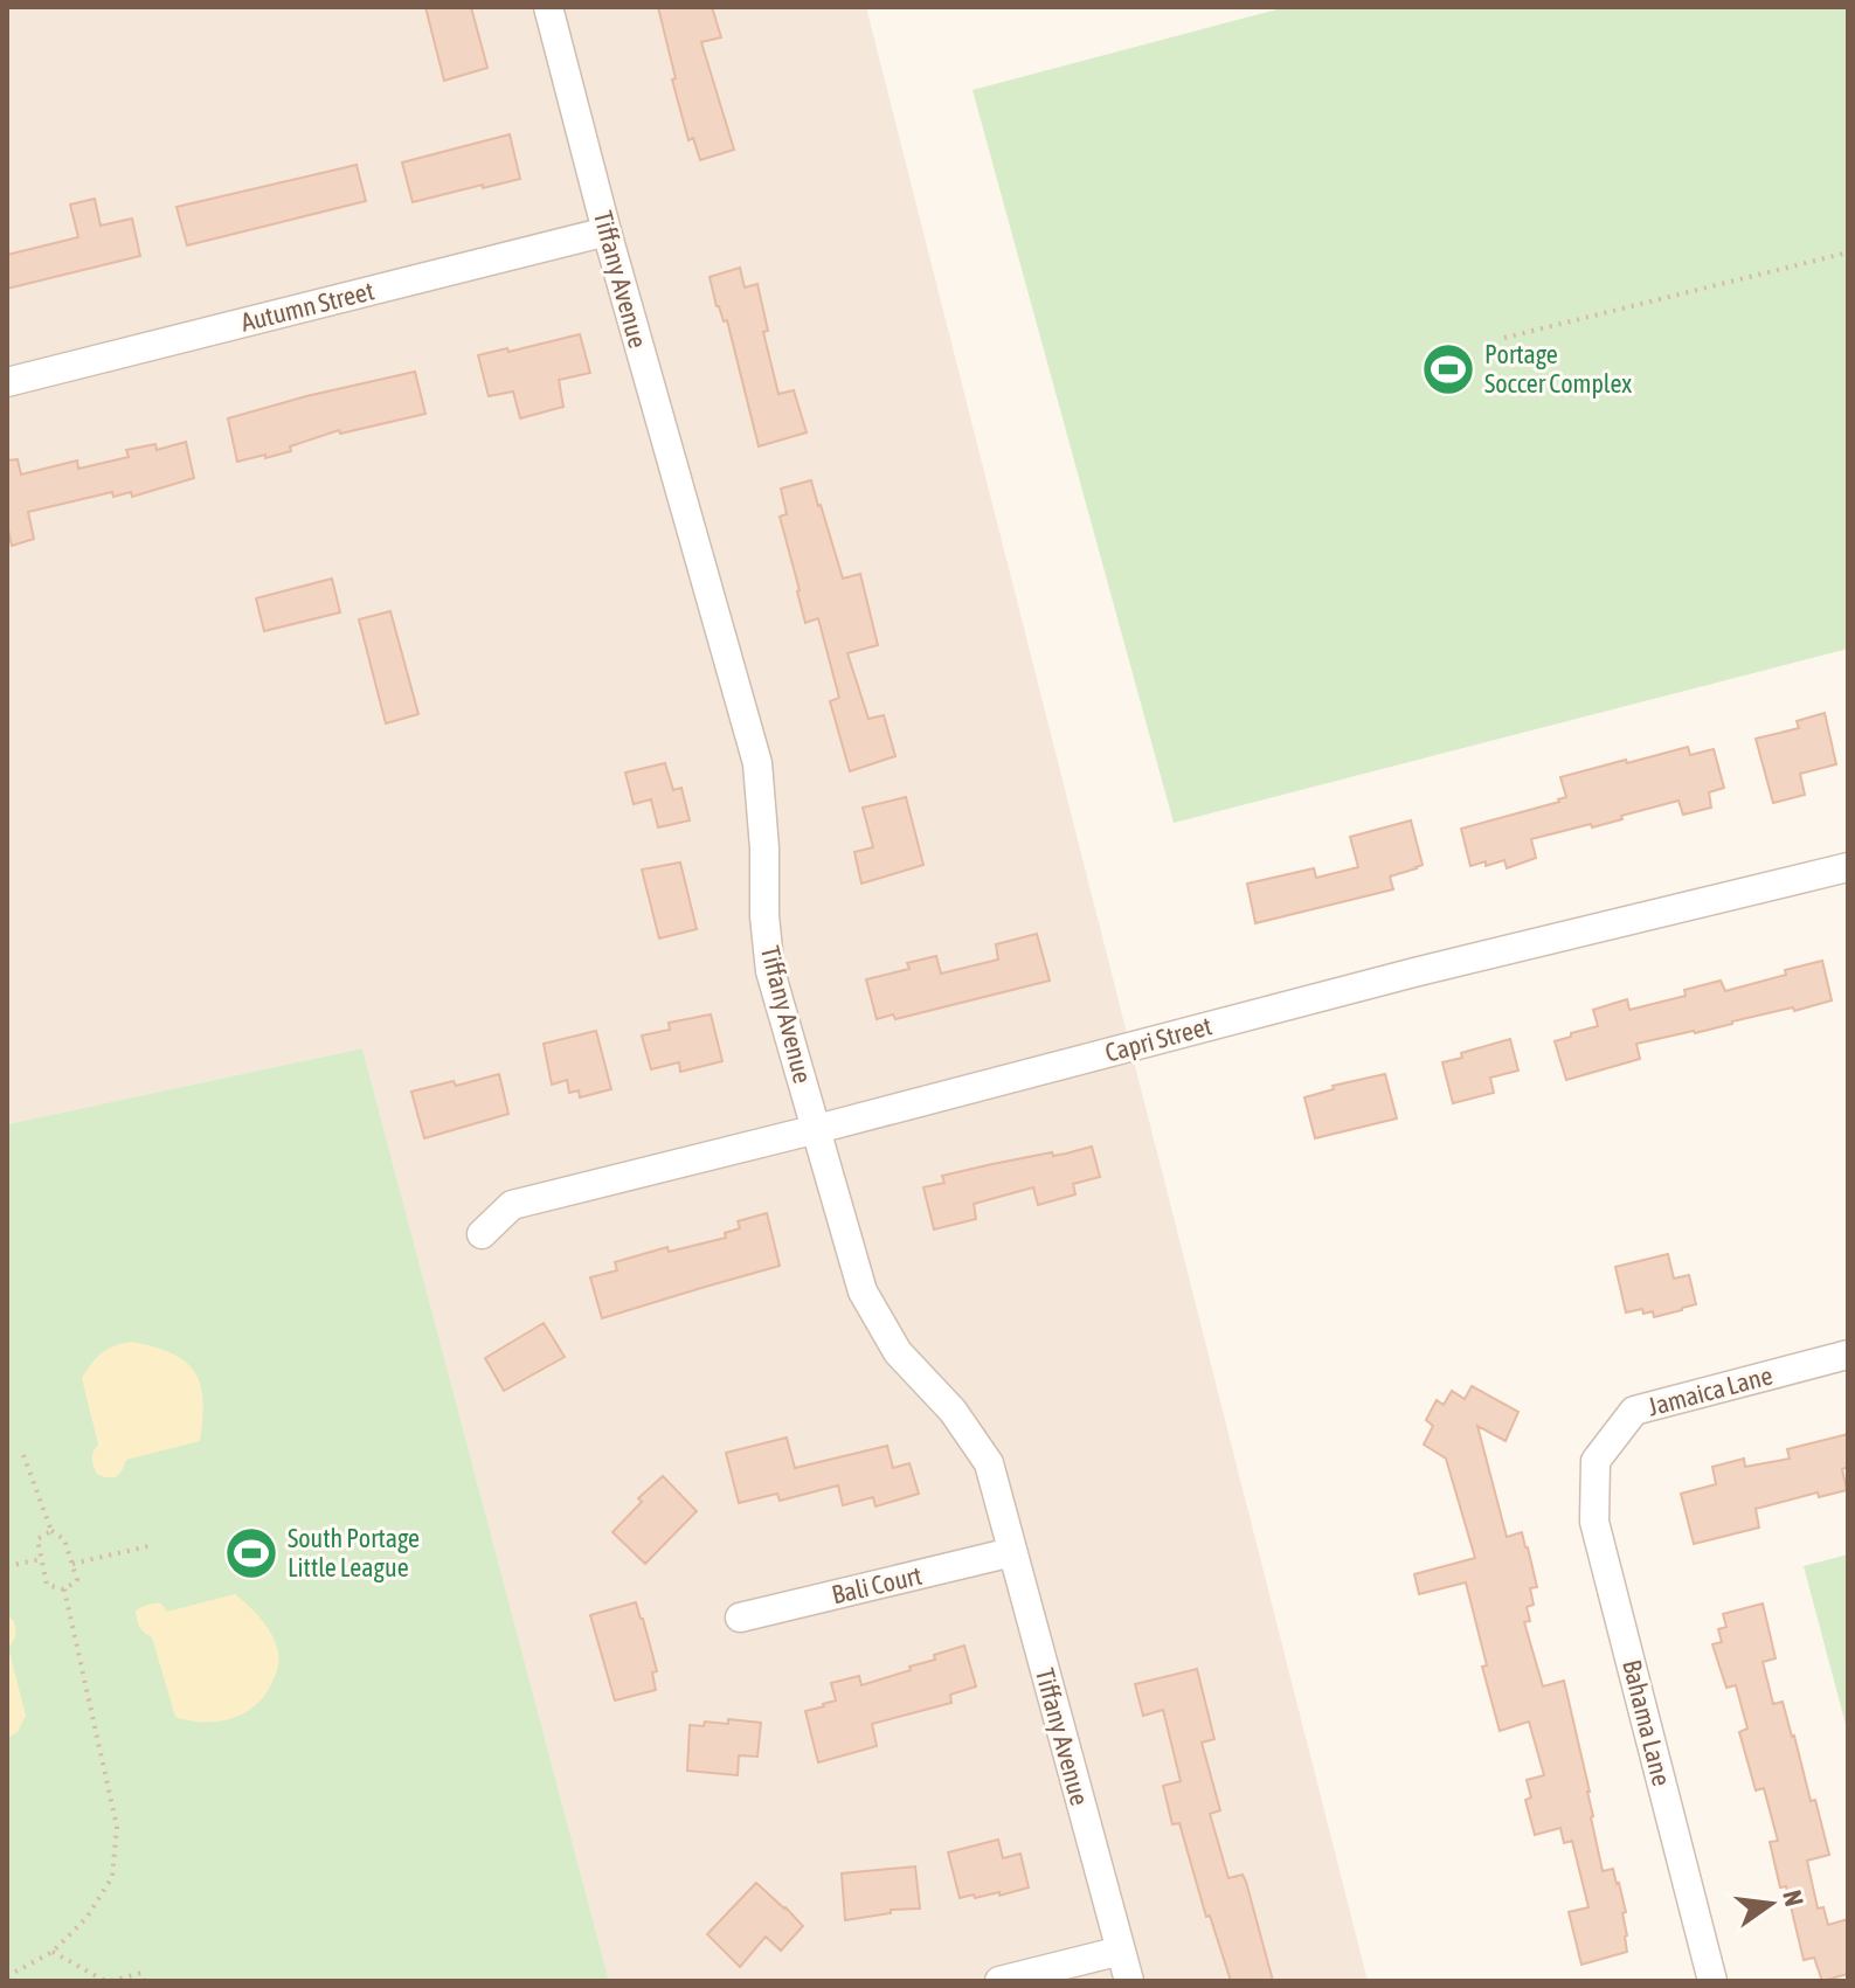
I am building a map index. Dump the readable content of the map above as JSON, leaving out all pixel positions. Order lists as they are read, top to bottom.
{
  "streets": {
    "street": [
      "Tiffany Avenue",
      "Autumn Street",
      "Capri Street",
      "Jamaica Lane",
      "Bali Court",
      "Bahama Lane"
    ]
  },
  "crossings": [
    ["Tiffany Avenue", "Autumn Street"],
    ["Tiffany Avenue", "Capri Street"],
    ["Tiffany Avenue", "Bali Court"],
    ["Jamaica Lane", "Bahama Lane"]
  ],
  "places": {
    "sports": ["Portage Soccer Complex", "South Portage Little League"]
  },
  "north": "right"
}
